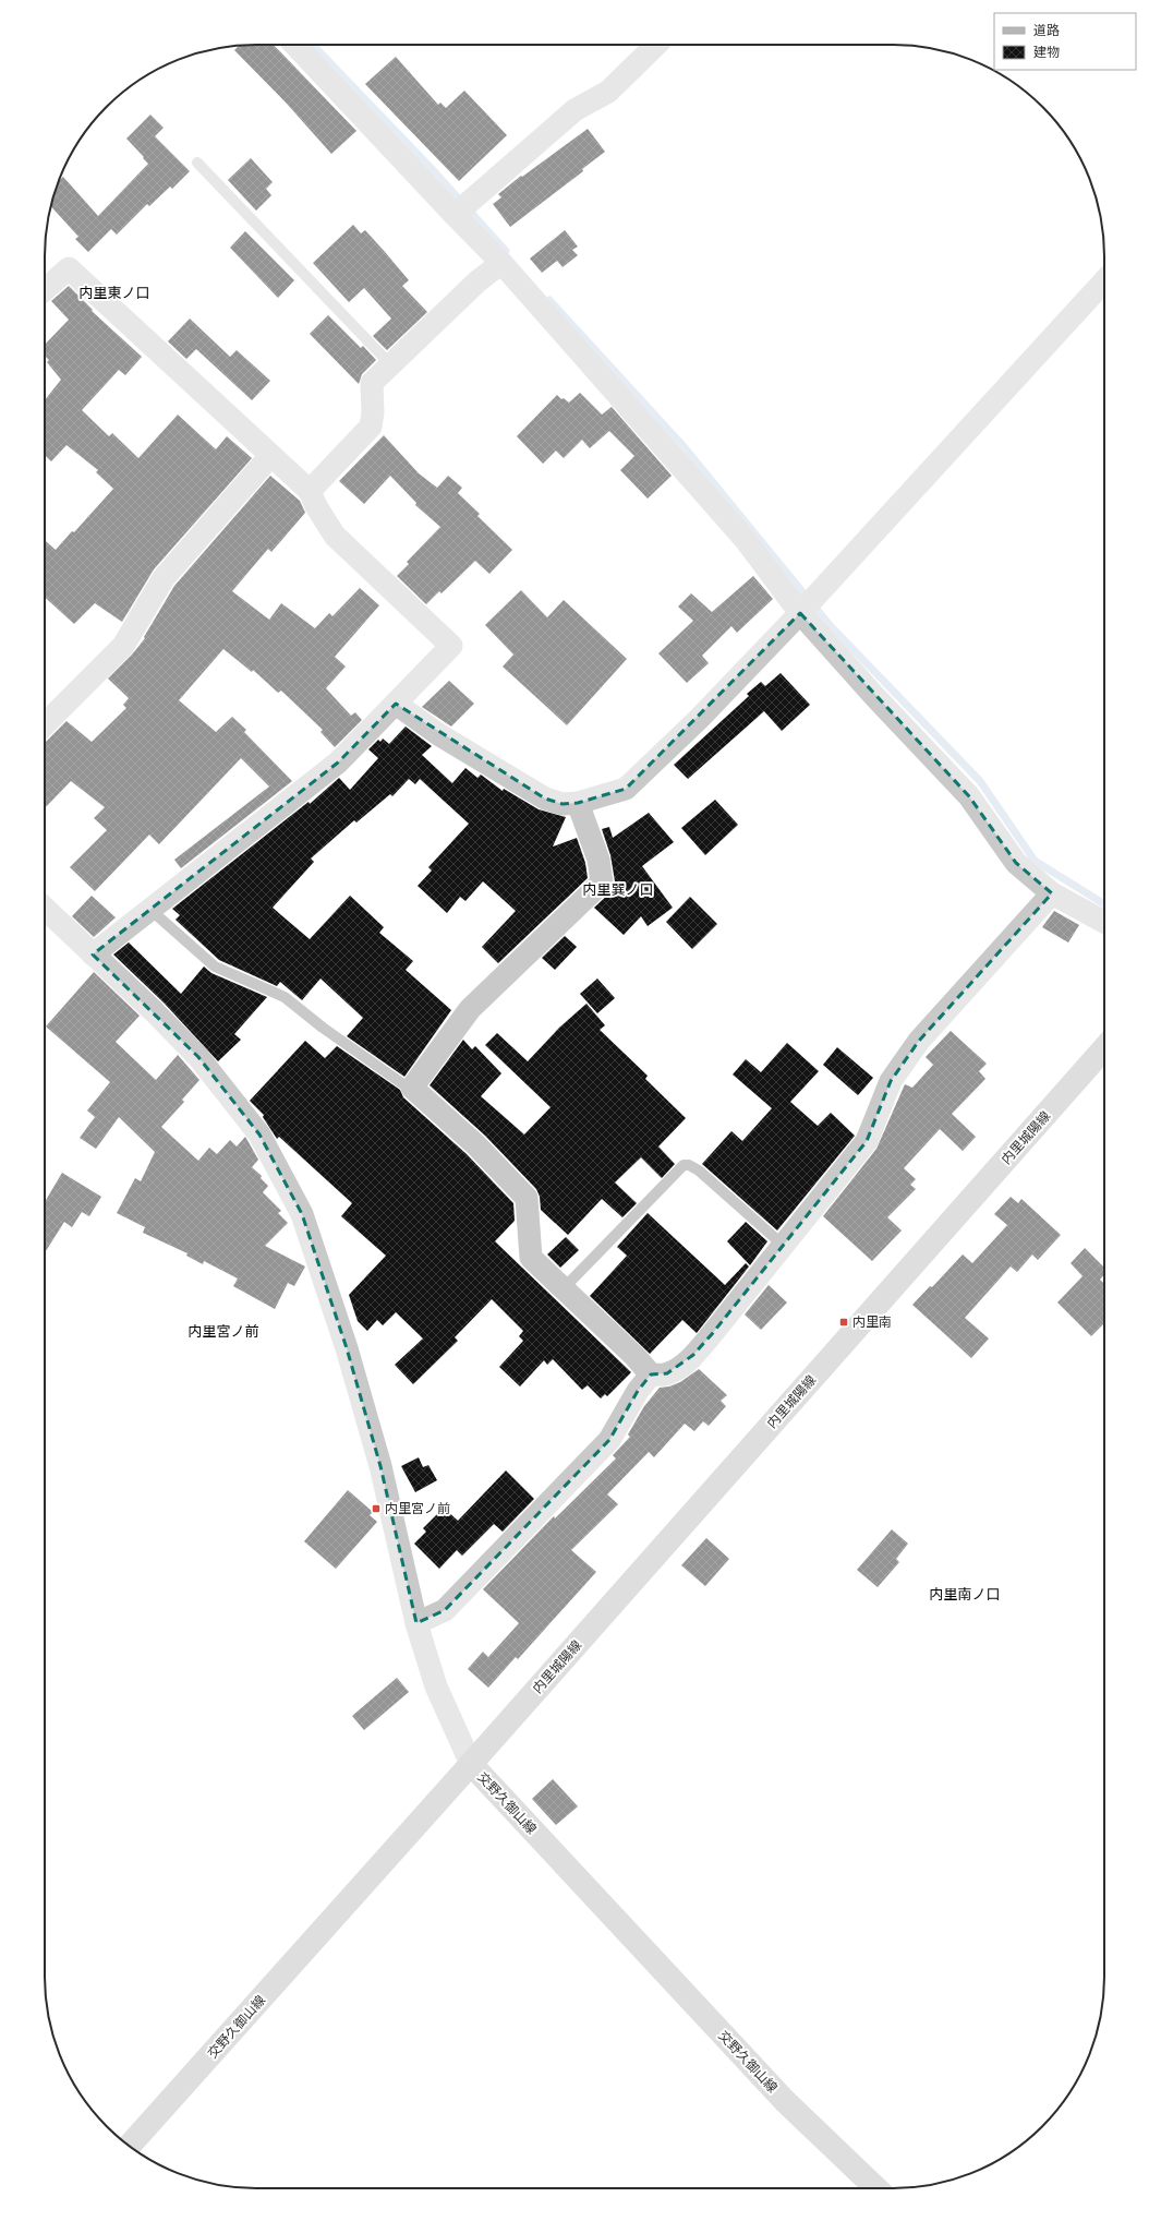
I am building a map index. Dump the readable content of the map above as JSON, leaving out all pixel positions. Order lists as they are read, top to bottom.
{
  "streets": {
    "main road": ["内里城陽線", "交野久御山線"]
  },
  "crossings": [
    ["内里城陽線", "交野久御山線"]
  ],
  "districts": [
    "内里東ノ口",
    "内里巽ノ口",
    "内里宮ノ前",
    "内里南ノ口"
  ],
  "places": {
    "transit": ["内里南", "内里宮ノ前"]
  },
  "legend": ["道路", "建物"]
}
